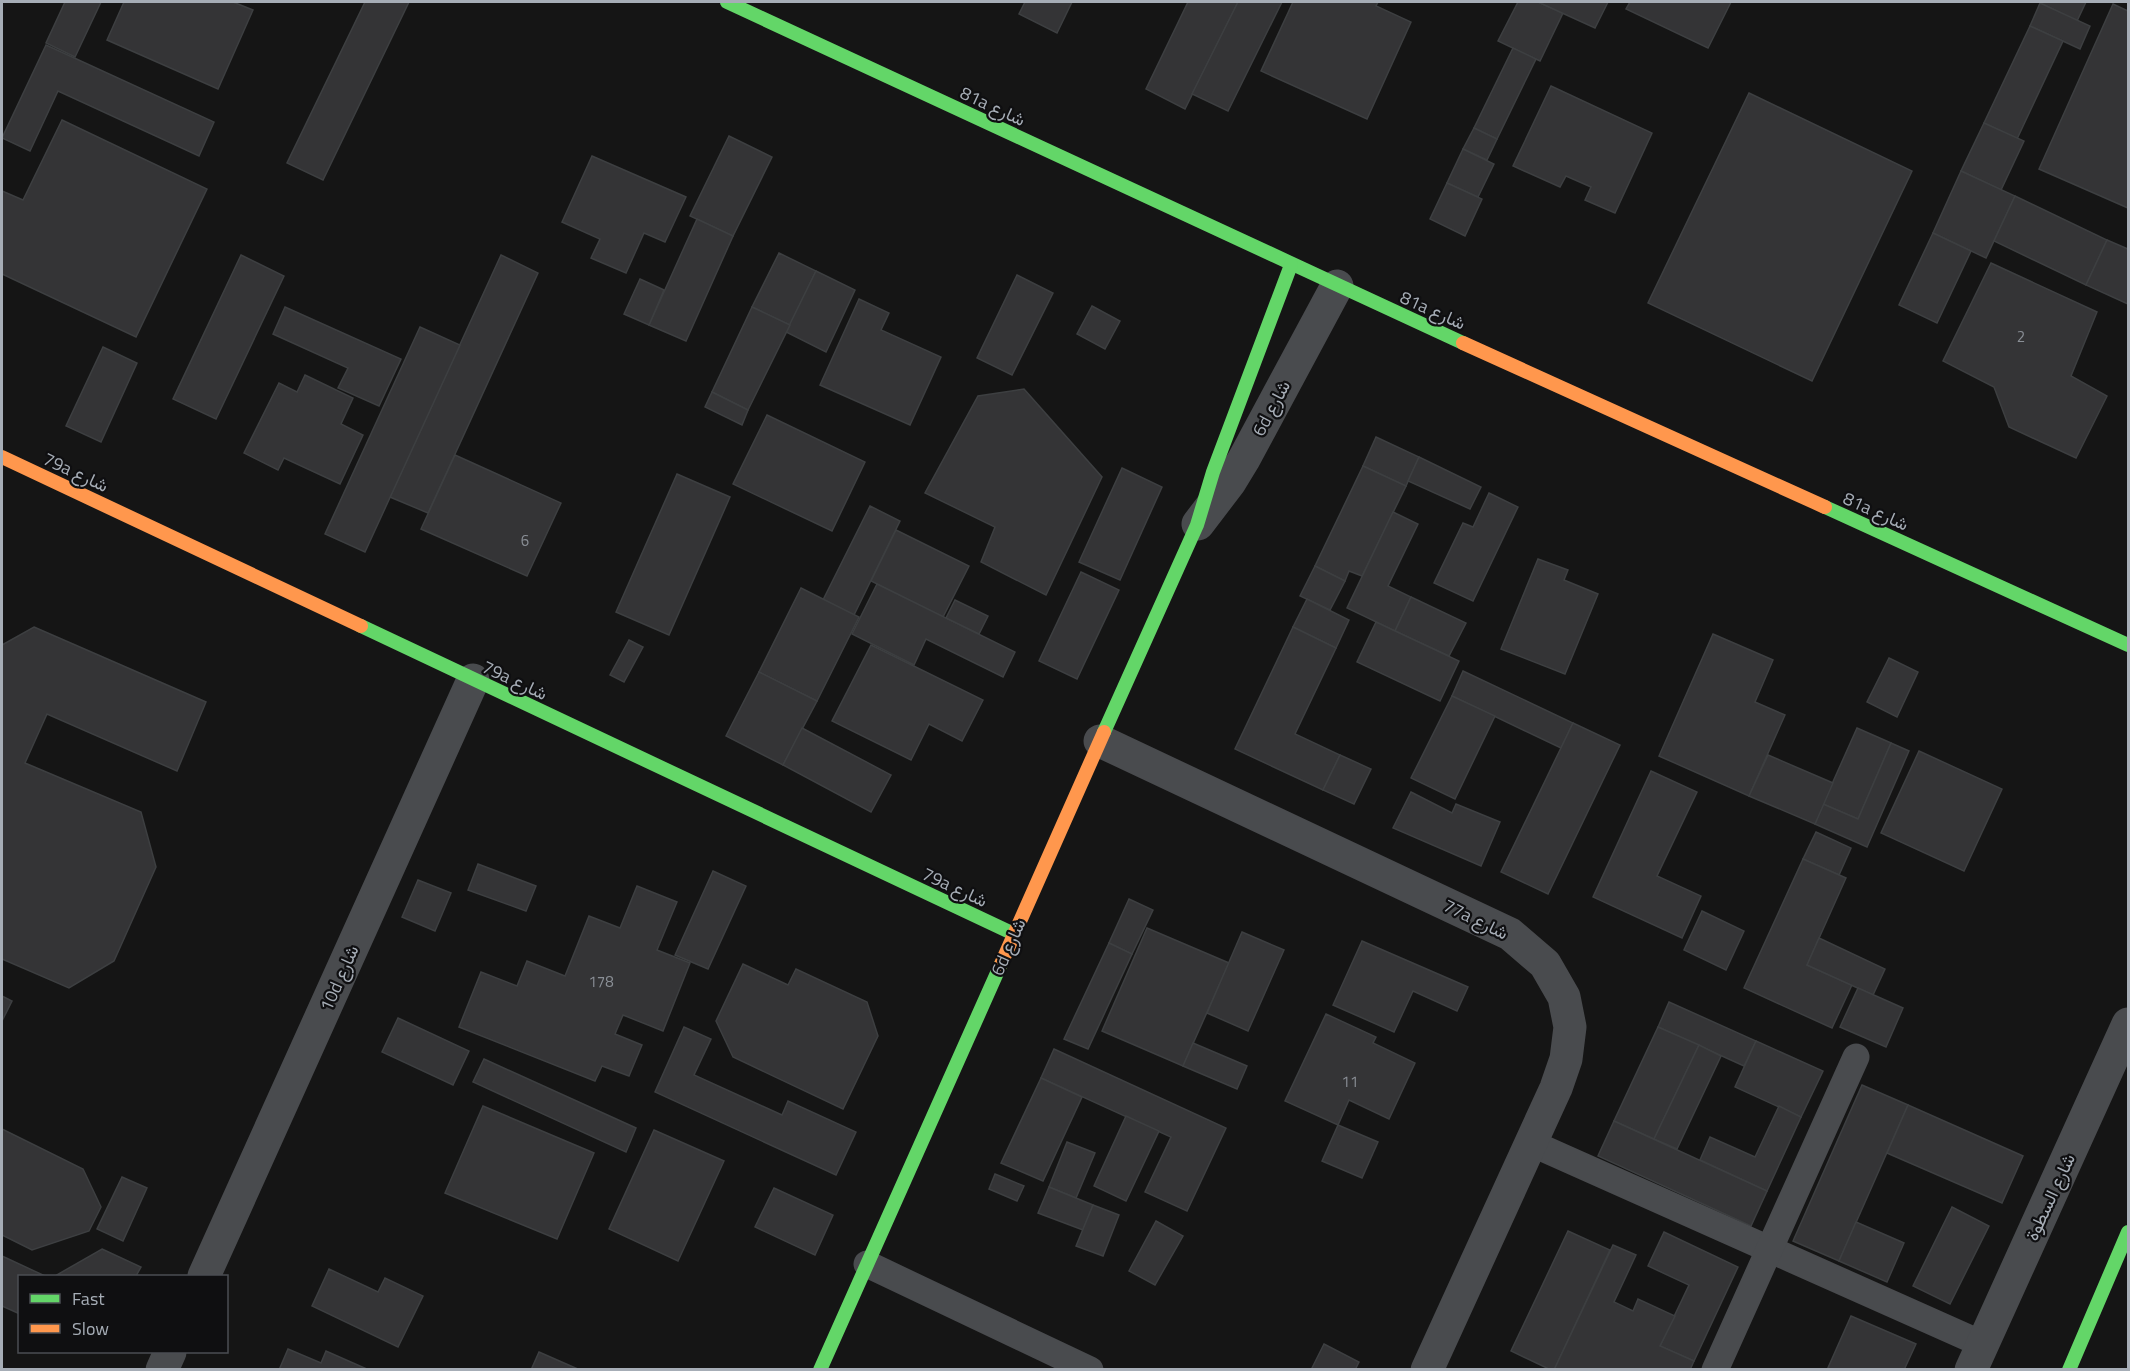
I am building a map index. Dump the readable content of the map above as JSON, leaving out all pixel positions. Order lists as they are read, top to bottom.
{
  "streets": {
    "street": [
      "81a شارع",
      "6d شارع",
      "79a شارع",
      "77a شارع",
      "10d شارع",
      "شارع السطوة"
    ]
  },
  "crossings": [
    ["81a شارع", "6d شارع"],
    ["6d شارع", "79a شارع"],
    ["6d شارع", "77a شارع"],
    ["79a شارع", "10d شارع"]
  ],
  "house_numbers": [
    "2",
    "6",
    "178",
    "11"
  ],
  "legend": ["Fast", "Slow"]
}
